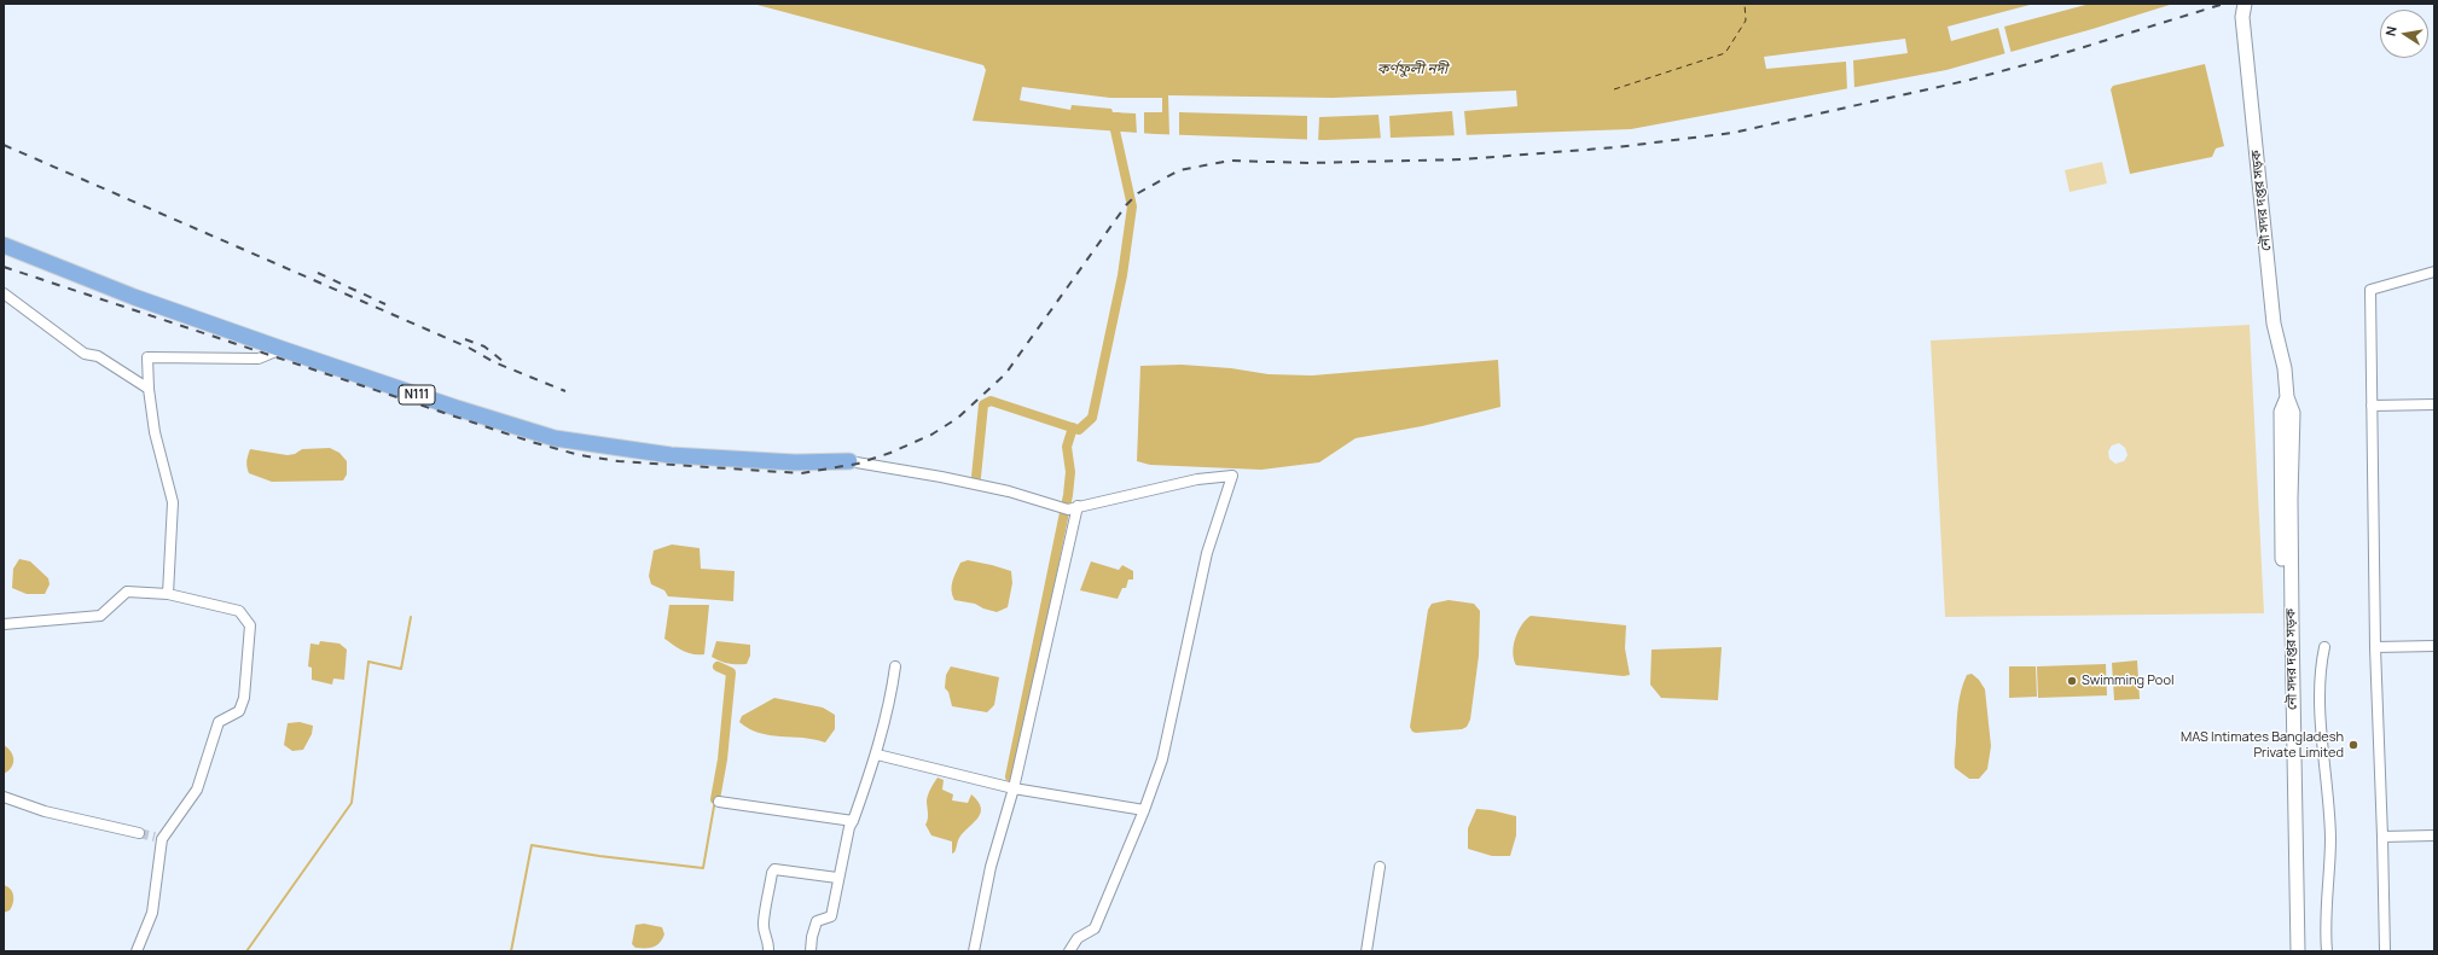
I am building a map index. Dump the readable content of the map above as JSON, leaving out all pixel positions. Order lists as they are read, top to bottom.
{
  "streets": {
    "highway": ["N111"],
    "main road": ["নৌ সদর দপ্তর সড়ক"]
  },
  "water": ["কর্ণফুলী নদী"],
  "places": ["Swimming Pool", "MAS Intimates Bangladesh Private Limited"],
  "north": "left"
}
